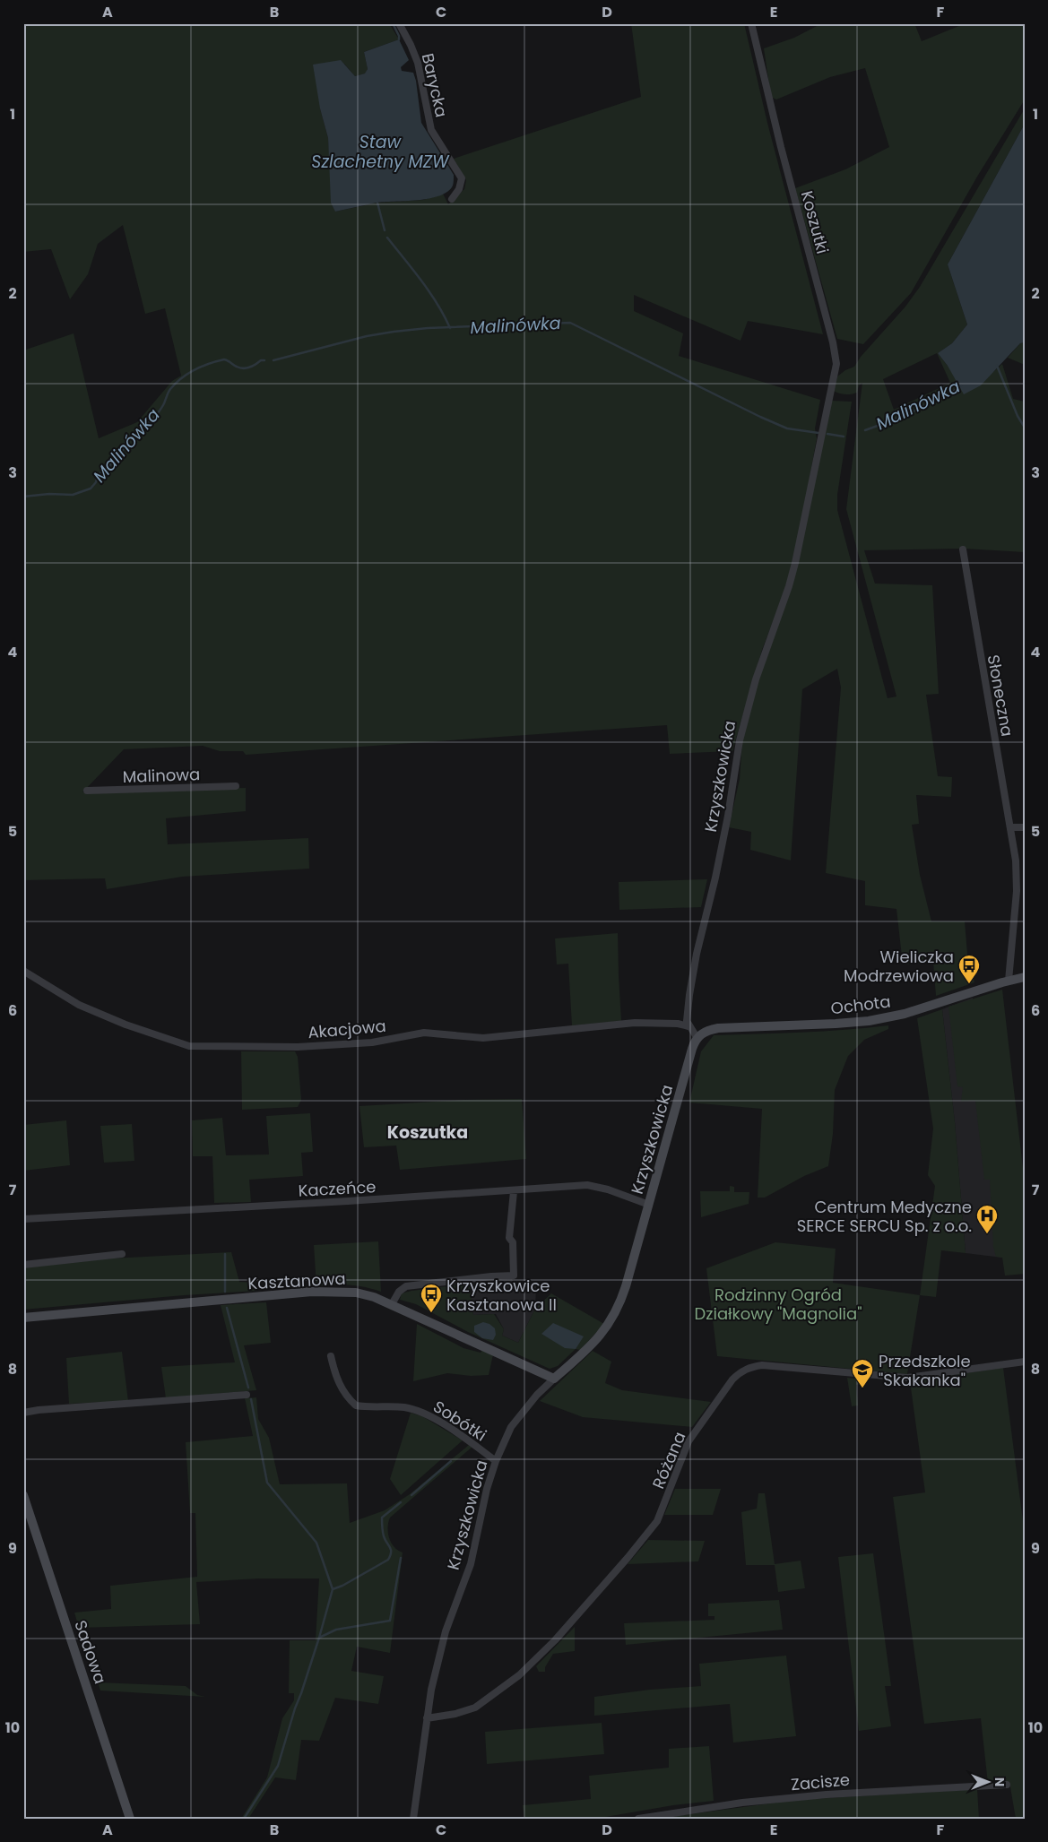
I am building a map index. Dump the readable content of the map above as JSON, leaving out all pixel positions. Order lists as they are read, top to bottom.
{
  "streets": {
    "street": [
      "Barycka",
      "Koszutki",
      "Słoneczna",
      "Malinowa",
      "Krzyszkowicka",
      "Ochota",
      "Akacjowa",
      "Kaczeńce",
      "Kasztanowa",
      "Sobótki",
      "Różana",
      "Sadowa",
      "Zacisze"
    ]
  },
  "crossings": [
    ["Koszutki", "Krzyszkowicka"],
    ["Słoneczna", "Ochota"],
    ["Krzyszkowicka", "Ochota"],
    ["Krzyszkowicka", "Akacjowa"],
    ["Krzyszkowicka", "Kaczeńce"],
    ["Krzyszkowicka", "Kasztanowa"],
    ["Krzyszkowicka", "Sobótki"],
    ["Krzyszkowicka", "Różana"]
  ],
  "districts": ["Koszutka"],
  "water": ["Staw Szlachetny MZW", "Malinówka"],
  "parks": ["Rodzinny Ogród Działkowy \"Magnolia\""],
  "places": {
    "bus stop": ["Wieliczka Modrzewiowa", "Krzyszkowice Kasztanowa II"],
    "hospital": ["Centrum Medyczne SERCE SERCU Sp. z o.o."],
    "school or university": ["Przedszkole \"Skakanka\""]
  },
  "north": "right",
  "grid": {
    "columns": [
      "A",
      "B",
      "C",
      "D",
      "E",
      "F"
    ],
    "rows": [
      "1",
      "2",
      "3",
      "4",
      "5",
      "6",
      "7",
      "8",
      "9",
      "10"
    ]
  }
}
